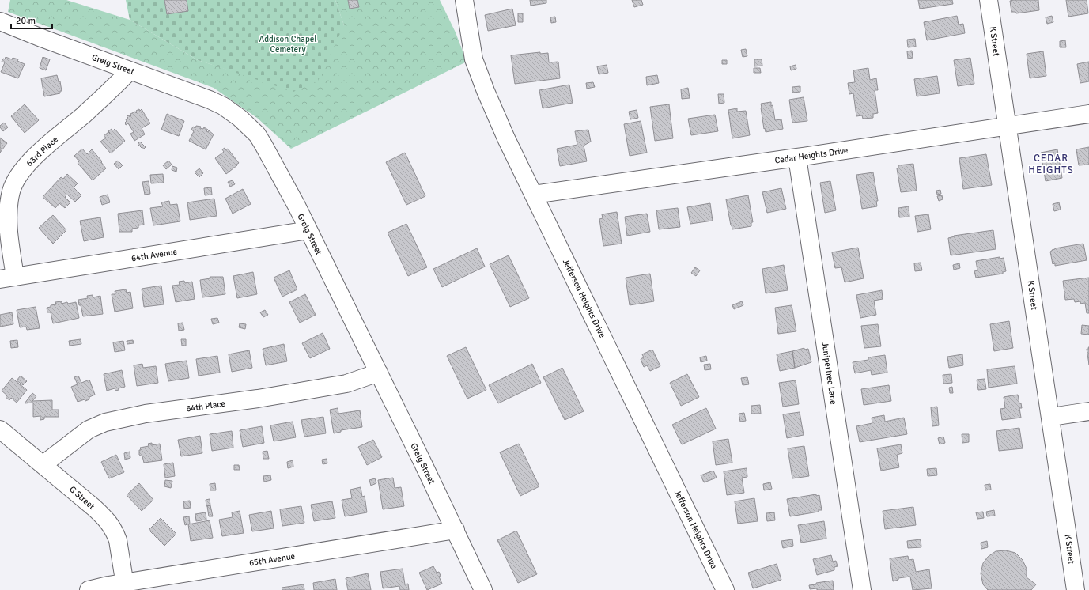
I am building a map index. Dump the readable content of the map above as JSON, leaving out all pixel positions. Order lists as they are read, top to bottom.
{
  "streets": {
    "street": [
      "K Street",
      "Greig Street",
      "63rd Place",
      "Cedar Heights Drive",
      "64th Avenue",
      "Jefferson Heights Drive",
      "Junipertree Lane",
      "64th Place",
      "G Street",
      "65th Avenue"
    ]
  },
  "crossings": [
    ["K Street", "Cedar Heights Drive"],
    ["Greig Street", "63rd Place"],
    ["Greig Street", "64th Avenue"],
    ["Greig Street", "64th Place"],
    ["Greig Street", "65th Avenue"],
    ["63rd Place", "64th Avenue"],
    ["Cedar Heights Drive", "Jefferson Heights Drive"],
    ["Cedar Heights Drive", "Junipertree Lane"],
    ["64th Place", "G Street"],
    ["G Street", "65th Avenue"]
  ],
  "districts": ["CEDAR HEIGHTS"],
  "parks": ["Addison Chapel Cemetery"],
  "scale_bar": "20 m"
}
